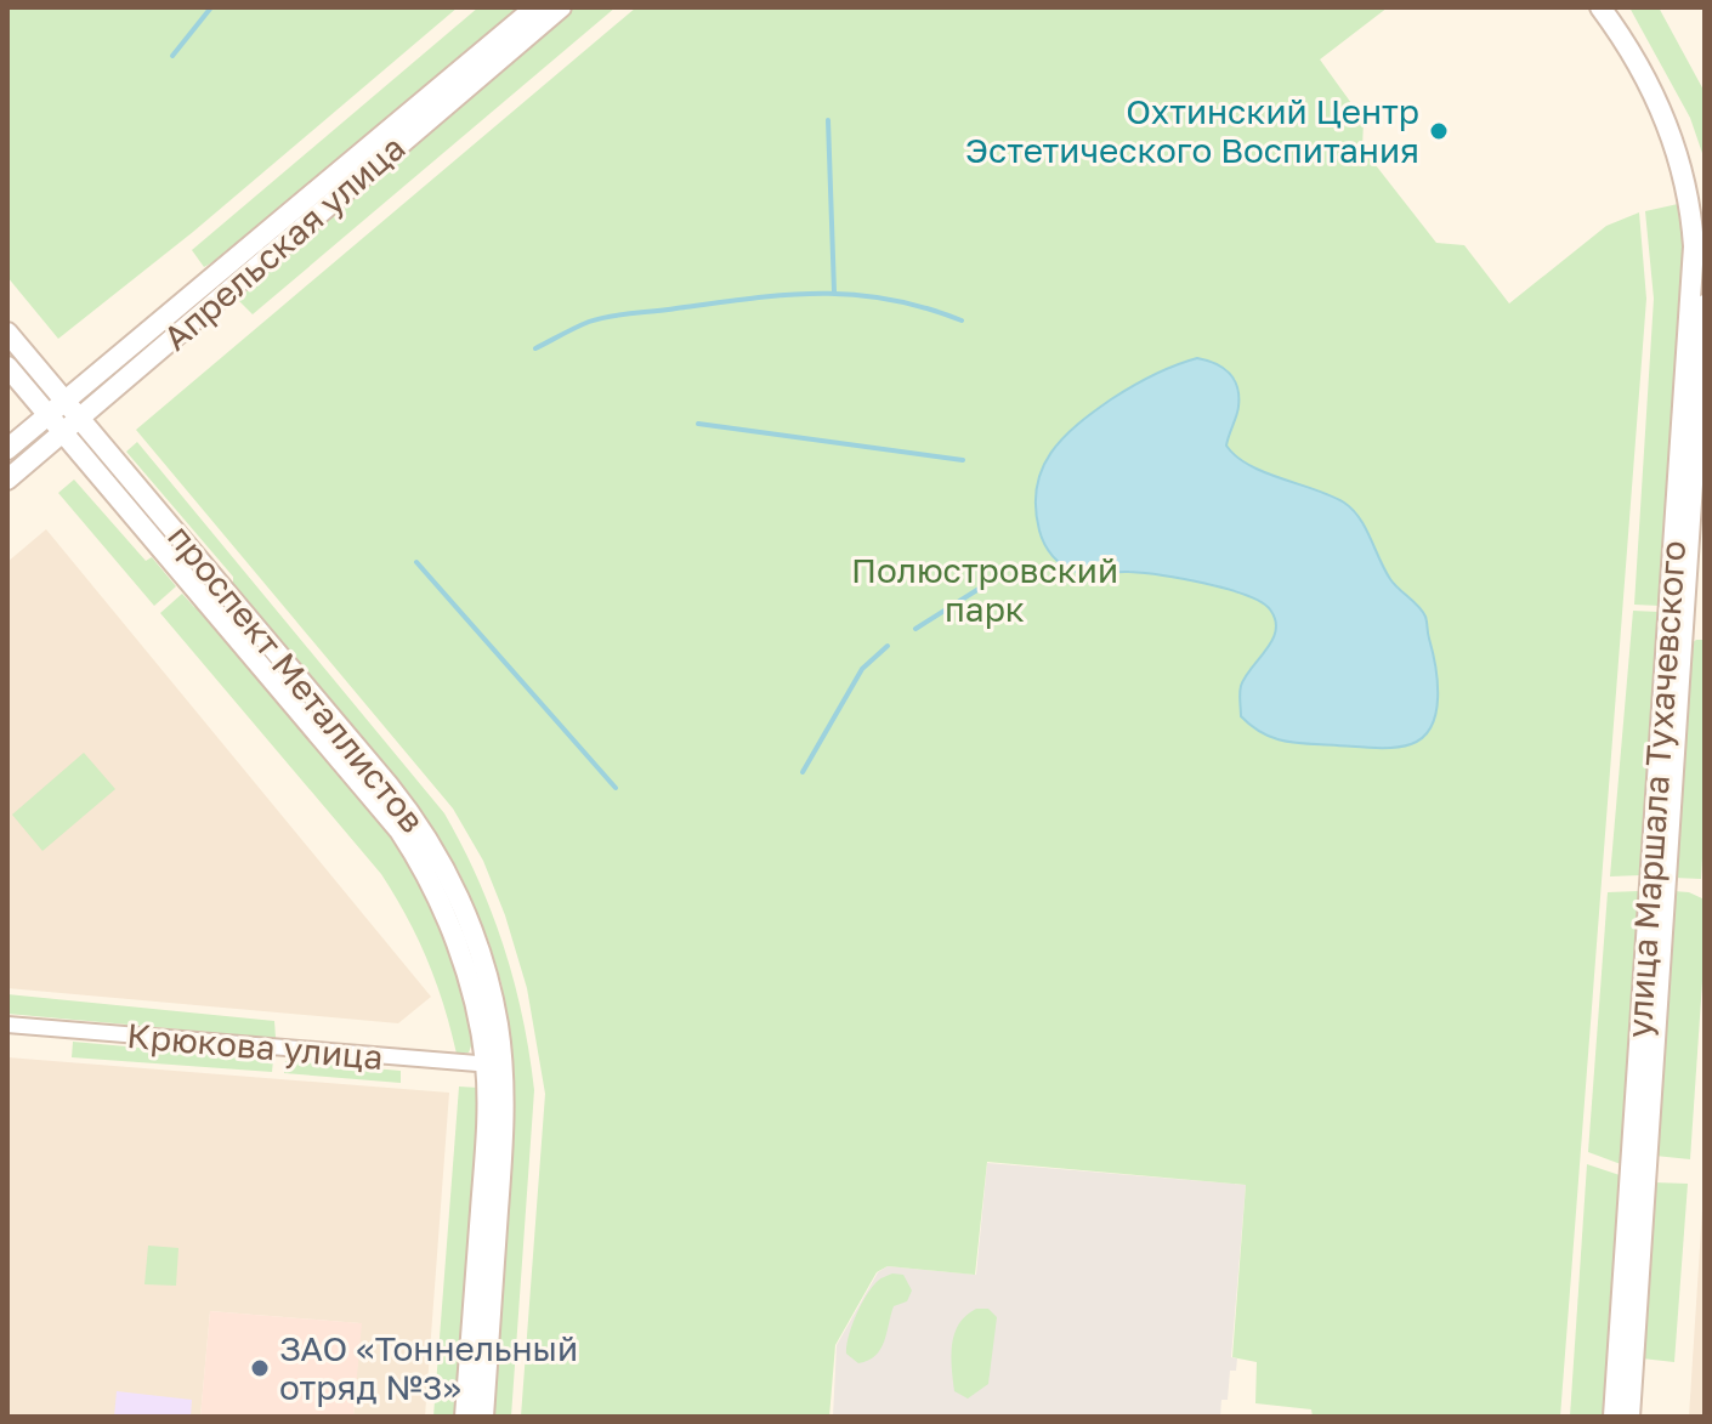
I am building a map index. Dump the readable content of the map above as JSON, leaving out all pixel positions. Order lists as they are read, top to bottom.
{
  "streets": {
    "street": [
      "Апрельская улица",
      "проспект Металлистов",
      "улица Маршала Тухачевского",
      "Крюкова улица"
    ]
  },
  "crossings": [
    ["Апрельская улица", "проспект Металлистов"],
    ["проспект Металлистов", "Крюкова улица"]
  ],
  "parks": ["Полюстровский парк"],
  "places": ["Охтинский Центр Эстетического Воспитания", "ЗАО «Тоннельный отряд №3»"]
}
